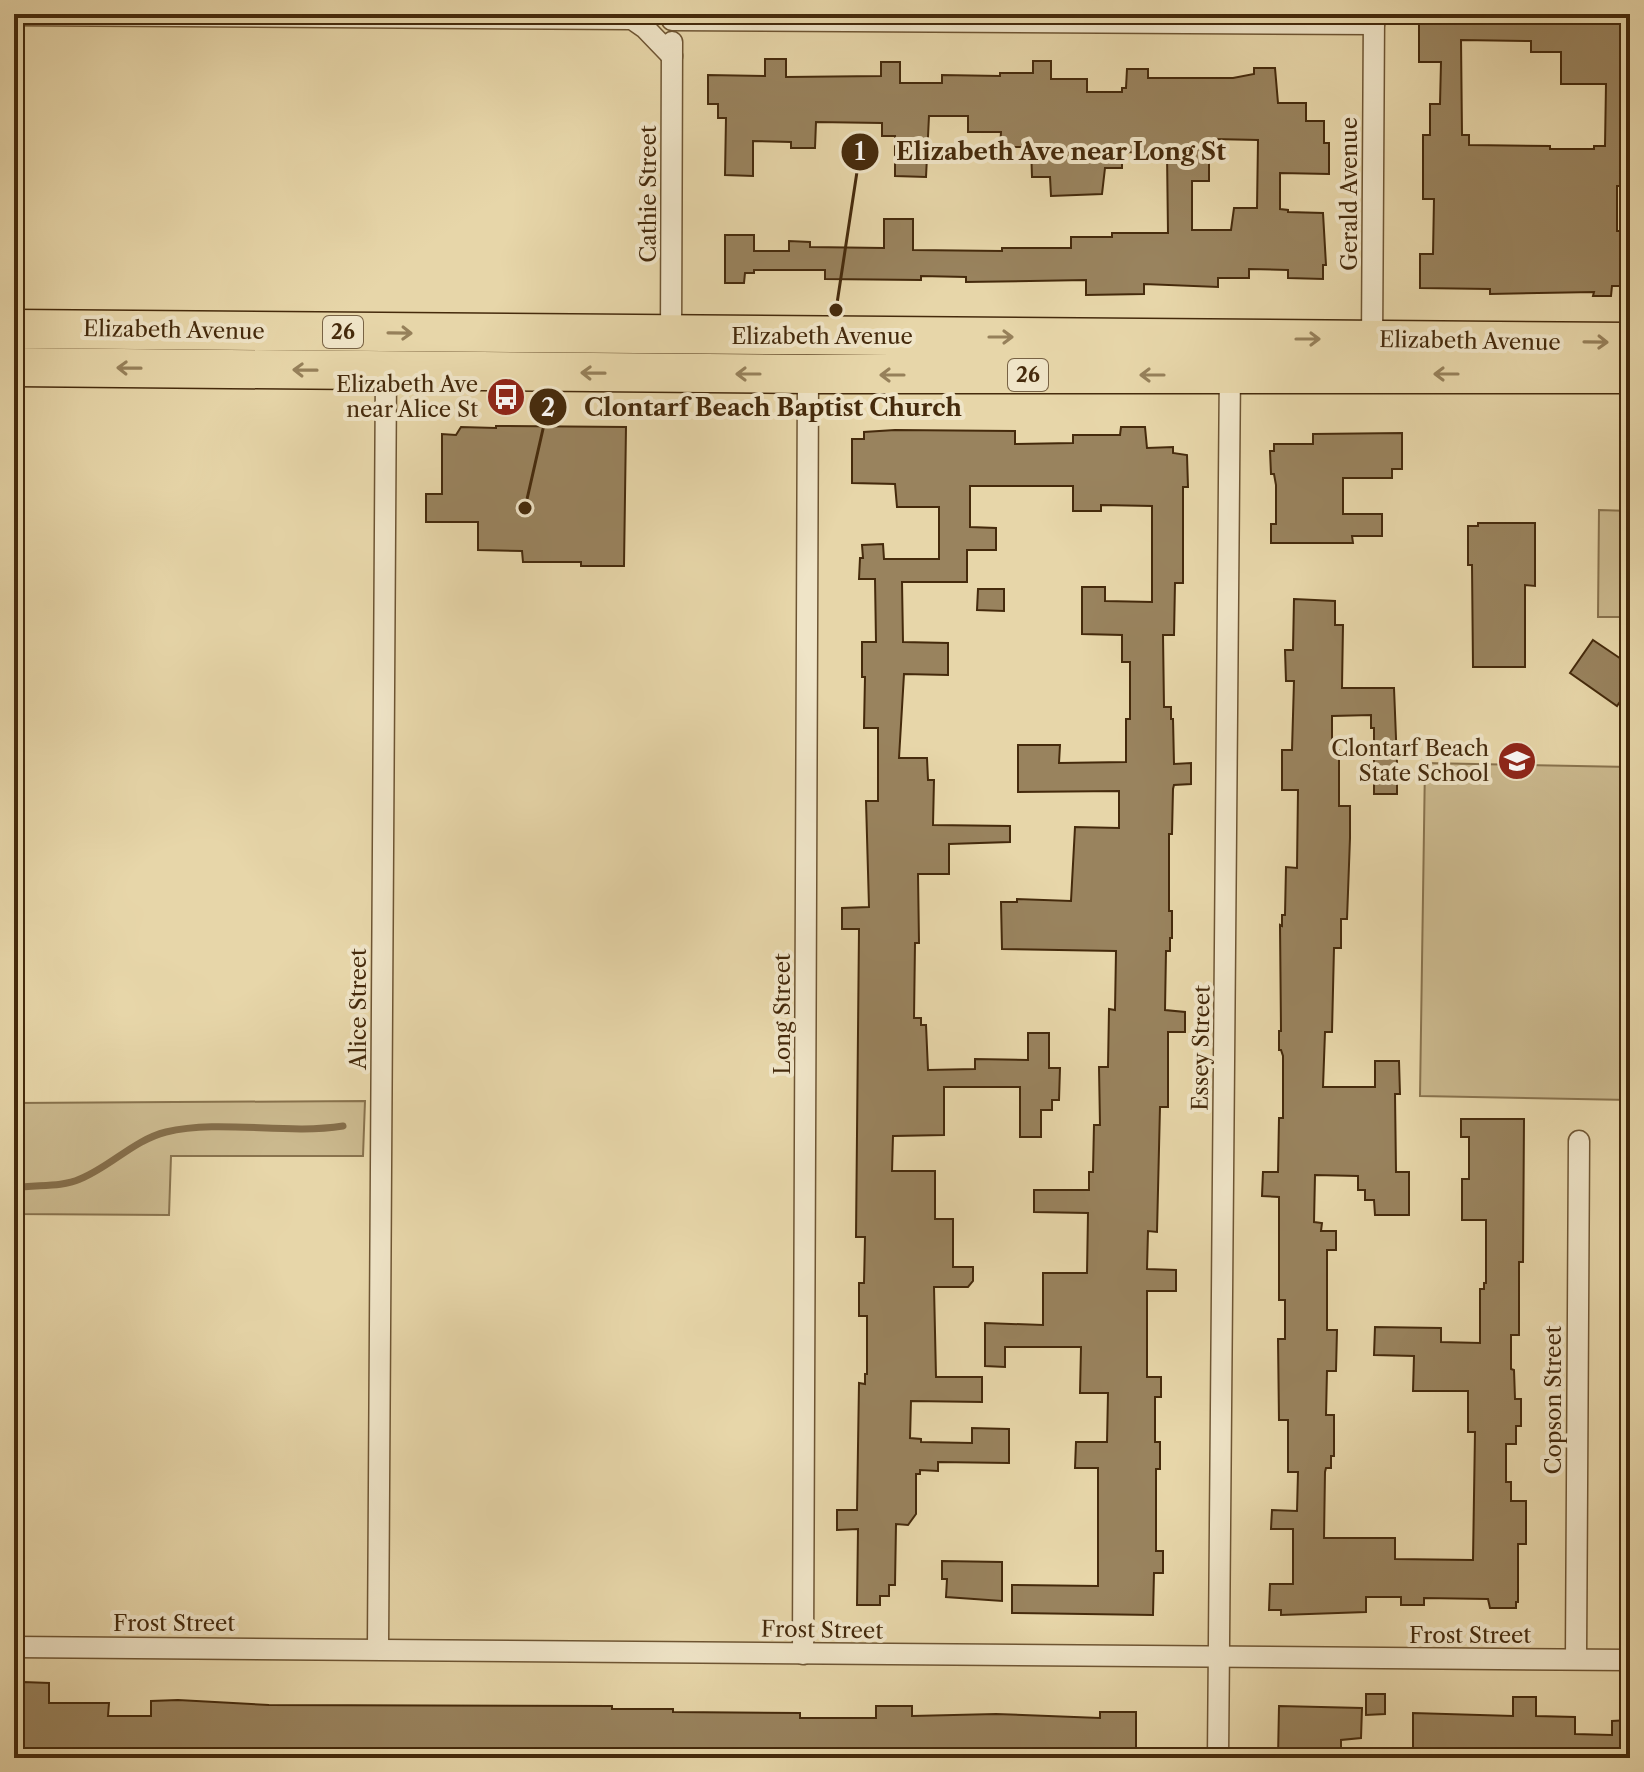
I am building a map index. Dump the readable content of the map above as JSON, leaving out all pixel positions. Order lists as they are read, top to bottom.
{
  "streets": {
    "highway": ["Elizabeth Avenue", "26"],
    "street": [
      "Cathie Street",
      "Gerald Avenue",
      "Alice Street",
      "Long Street",
      "Essey Street",
      "Copson Street",
      "Frost Street"
    ]
  },
  "crossings": [
    ["Cathie Street", "Elizabeth Avenue"],
    ["Gerald Avenue", "Elizabeth Avenue"],
    ["Elizabeth Avenue", "Alice Street"],
    ["Elizabeth Avenue", "Long Street"],
    ["Elizabeth Avenue", "Essey Street"],
    ["Alice Street", "Frost Street"],
    ["Long Street", "Frost Street"],
    ["Essey Street", "Frost Street"],
    ["Copson Street", "Frost Street"]
  ],
  "places": {
    "other": ["Elizabeth Ave near Long St", "Clontarf Beach Baptist Church"],
    "bus stop": ["Elizabeth Ave near Alice St"],
    "school or university": ["Clontarf Beach State School"]
  }
}
